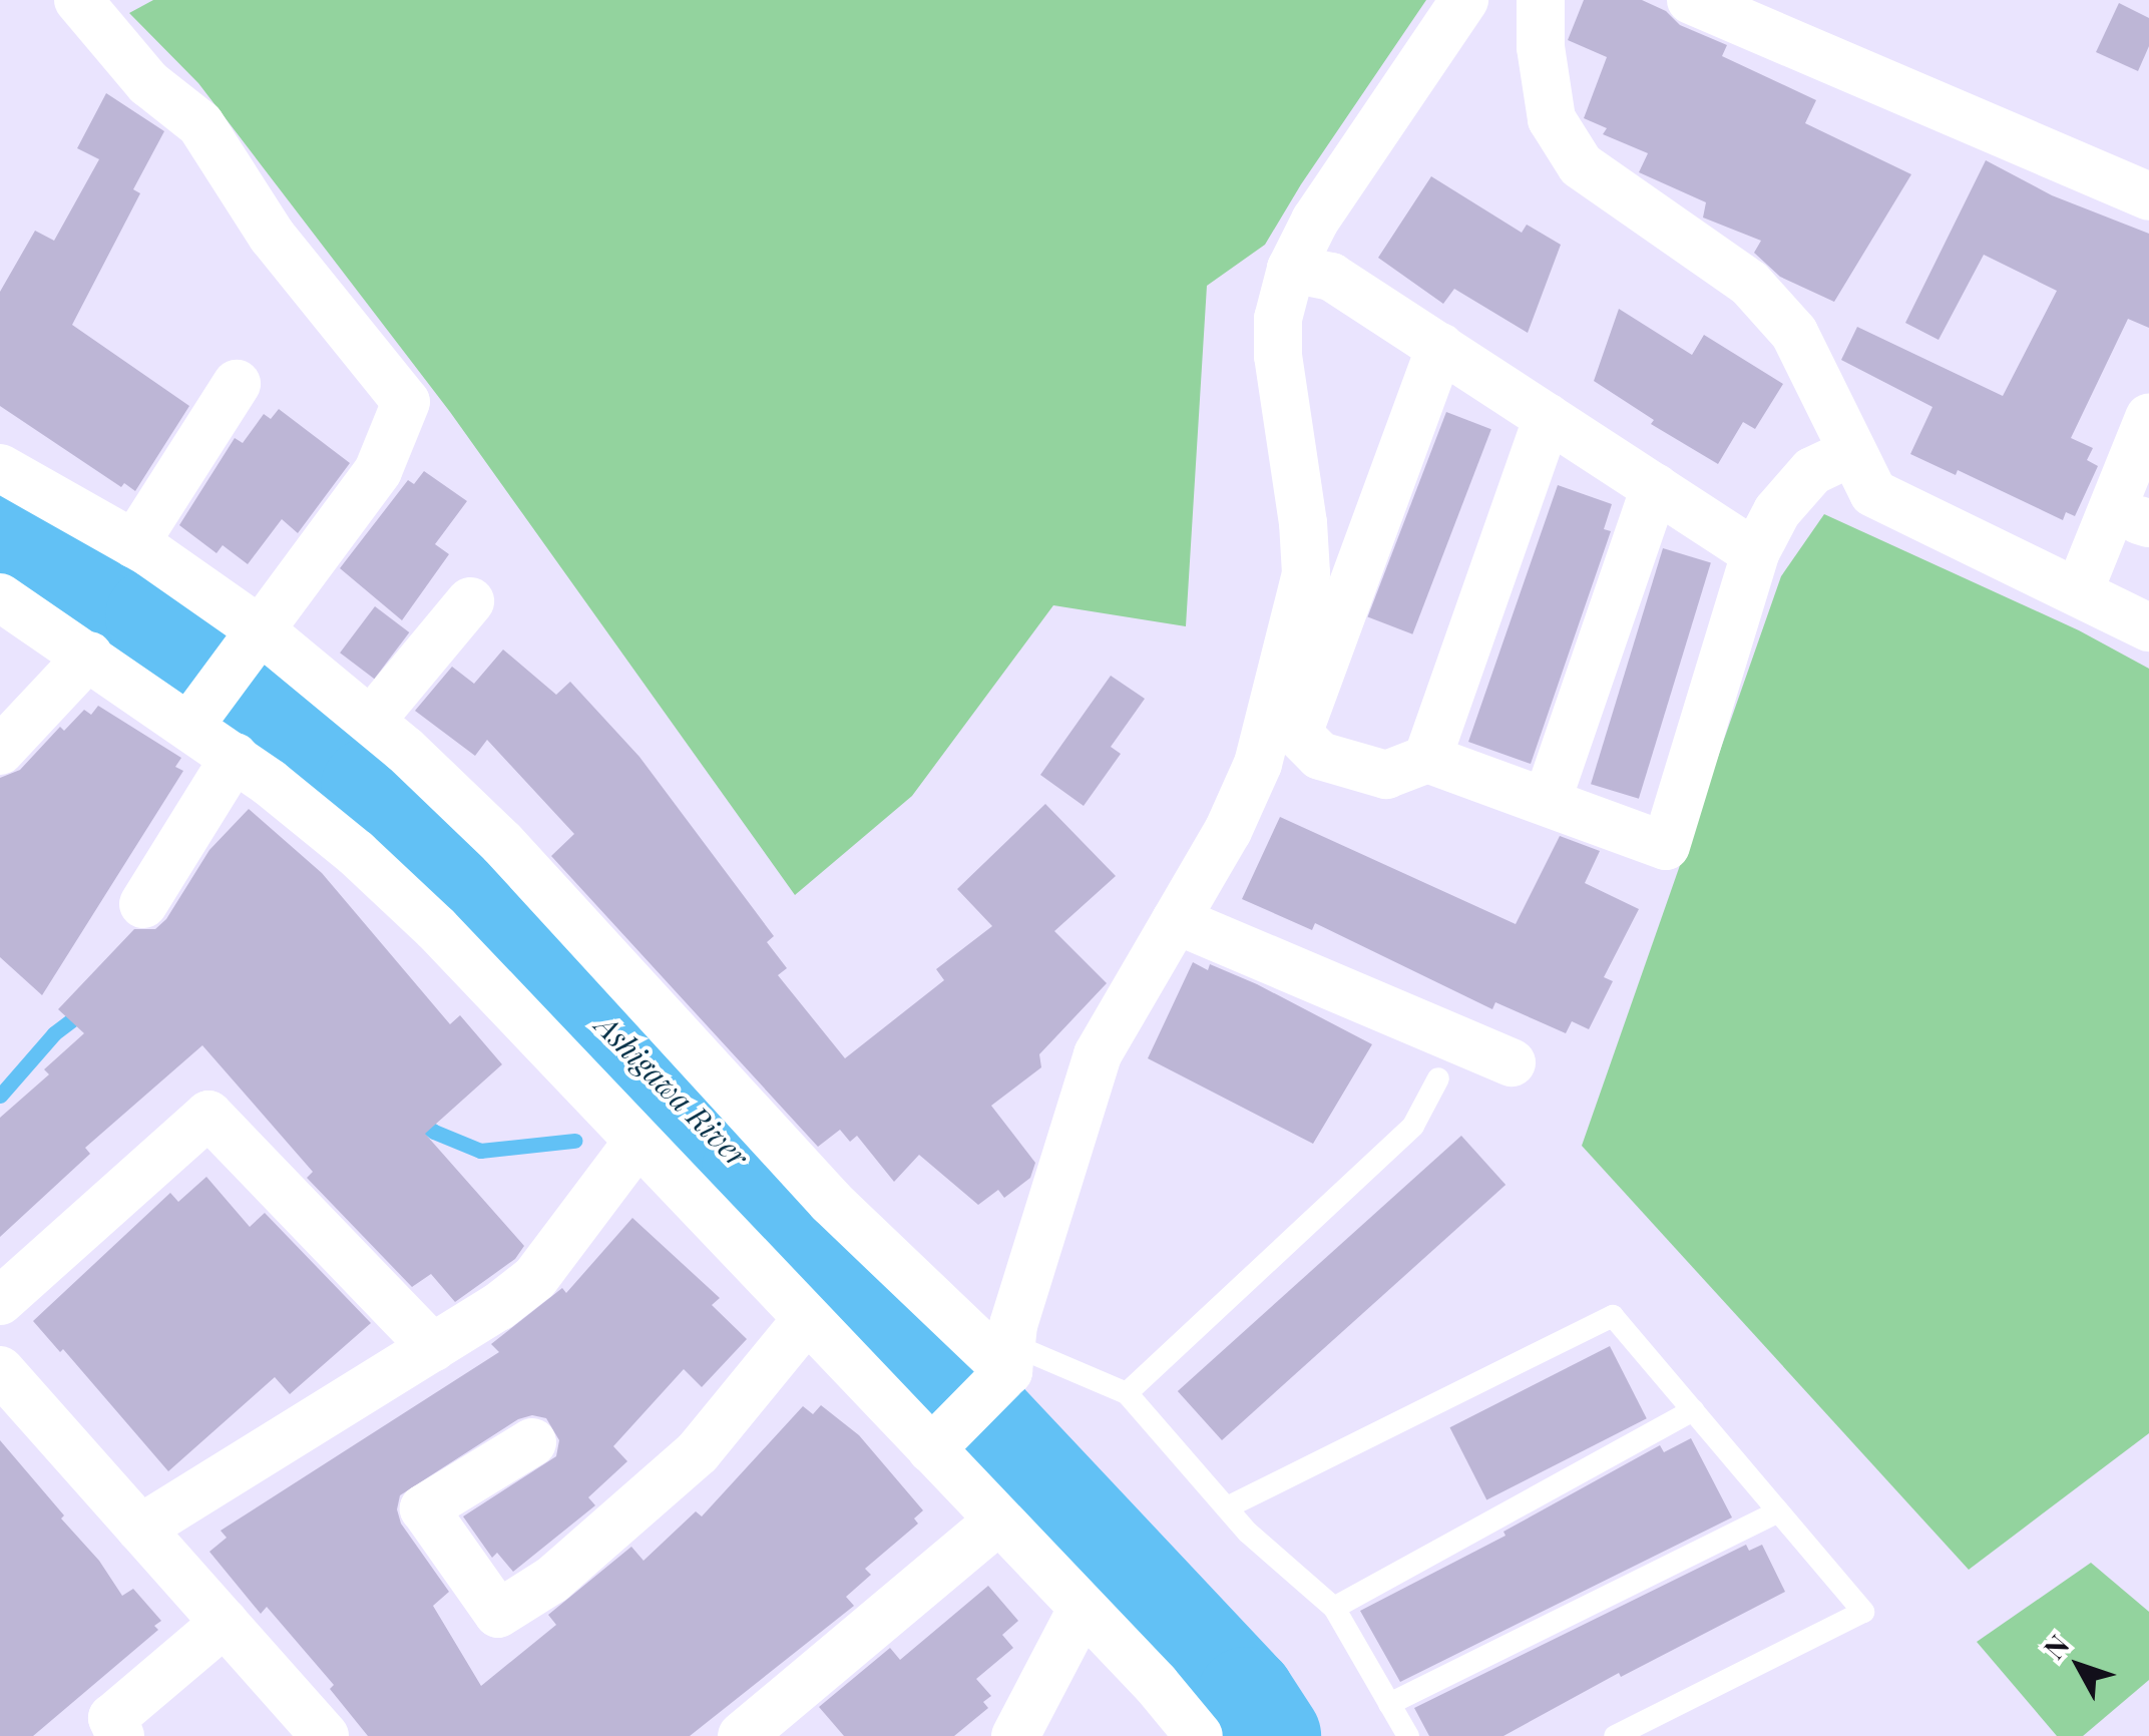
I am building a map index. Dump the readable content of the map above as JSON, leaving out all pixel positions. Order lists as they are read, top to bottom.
{
  "water": ["Ashigawa River"],
  "north": "top left"
}
